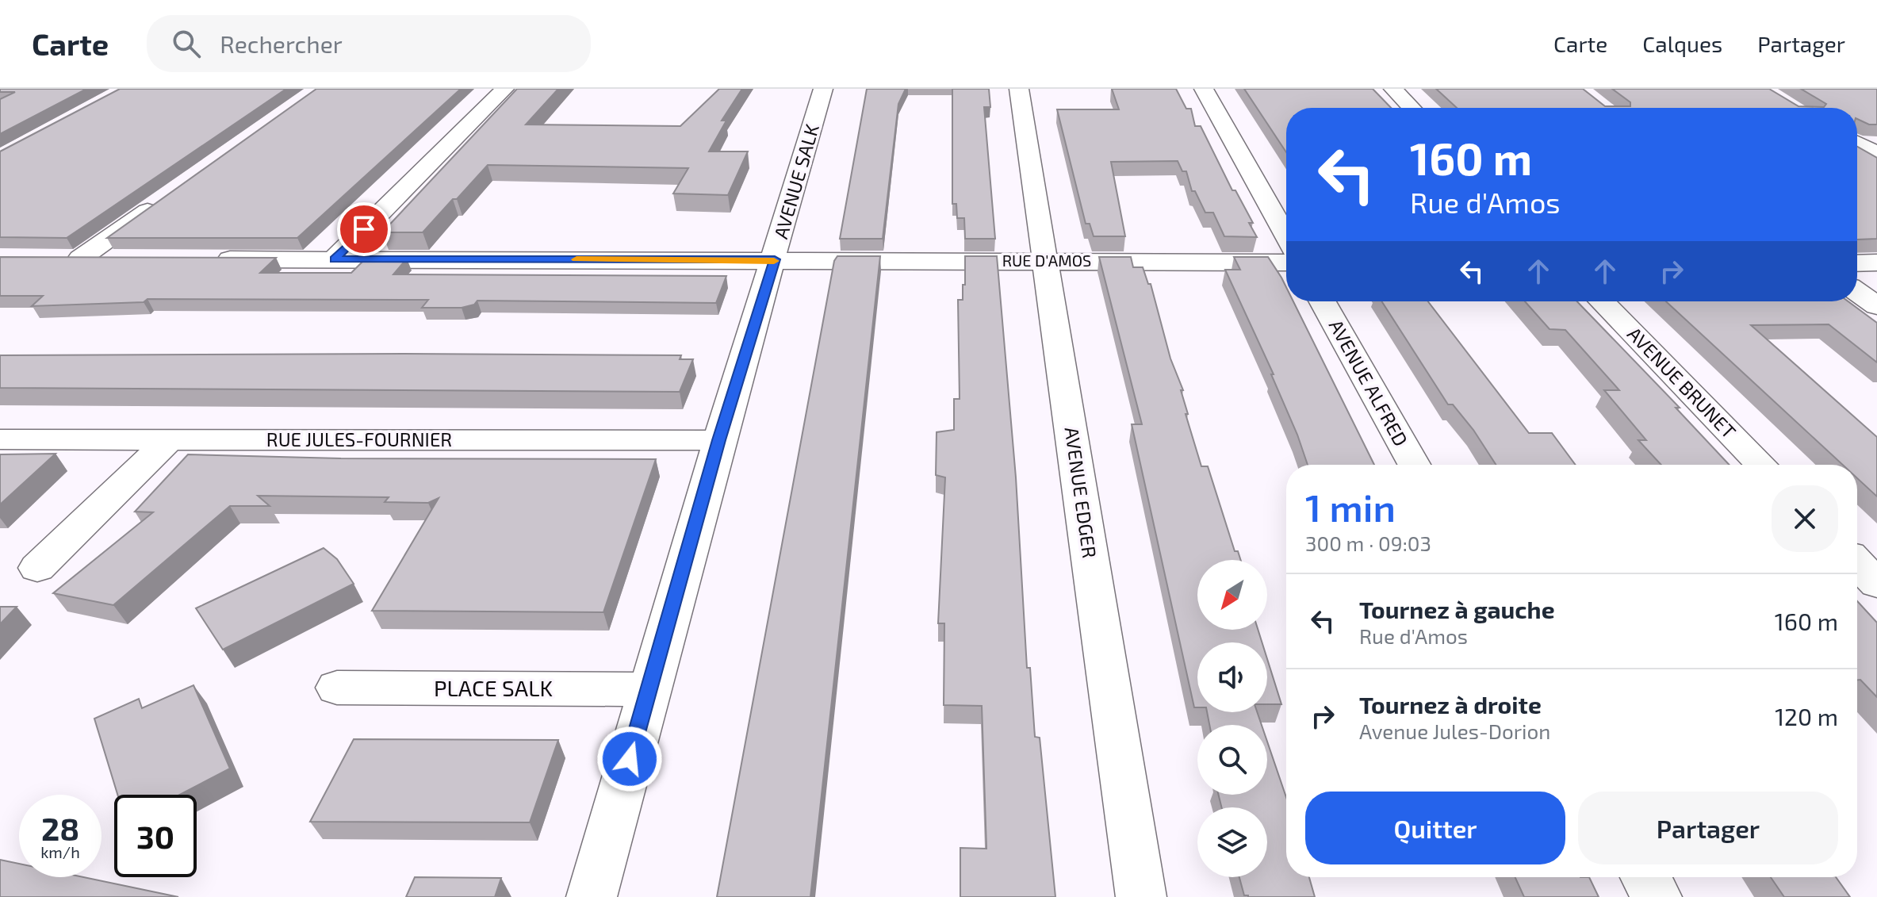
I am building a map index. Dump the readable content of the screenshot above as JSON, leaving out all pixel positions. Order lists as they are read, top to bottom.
{
  "streets": {
    "street": [
      "AVENUE SALK",
      "RUE D'AMOS",
      "AVENUE ALFRED",
      "AVENUE BRUNET",
      "RUE JULES-FOURNIER",
      "AVENUE EDGER",
      "PLACE SALK"
    ]
  },
  "crossings": [
    ["AVENUE SALK", "RUE D'AMOS"],
    ["AVENUE SALK", "RUE JULES-FOURNIER"],
    ["AVENUE SALK", "PLACE SALK"],
    ["RUE D'AMOS", "AVENUE EDGER"]
  ],
  "north": "bottom left",
  "page": {
    "header": "Carte",
    "search": "Rechercher",
    "nav": ["Carte", "Calques", "Partager"],
    "turn": ["160 m", "Rue d'Amos"],
    "heading": ["1 min", "300 m · 09:03"],
    "list": [
      {
        "name": "Tournez à gauche",
        "note": "Rue d'Amos",
        "value": "160 m"
      },
      {
        "name": "Tournez à droite",
        "note": "Avenue Jules-Dorion",
        "value": "120 m"
      }
    ],
    "buttons": ["Quitter", "Partager"],
    "speed": "28 km/h",
    "limit": "30"
  }
}
